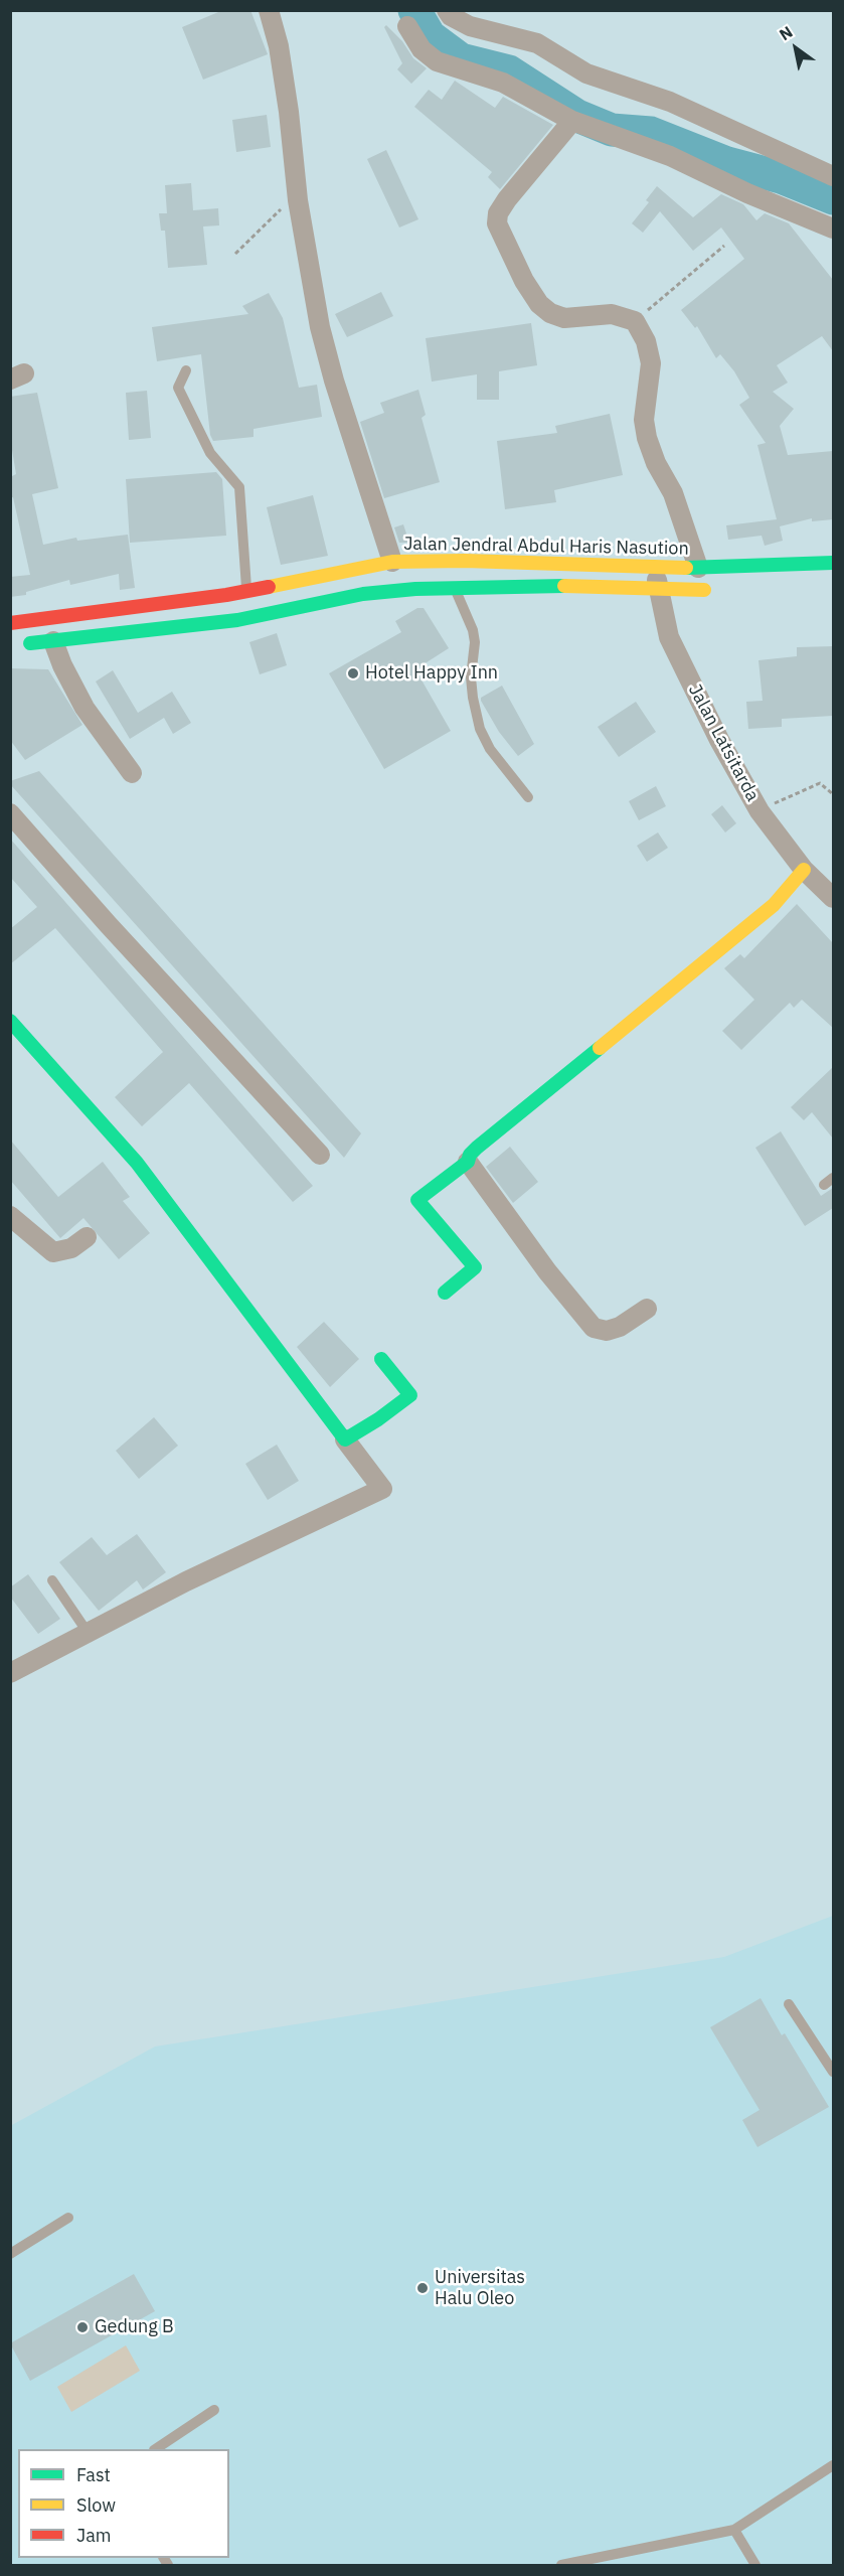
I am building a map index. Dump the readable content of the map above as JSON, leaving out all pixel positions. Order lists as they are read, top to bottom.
{
  "streets": {
    "main road": ["Jalan Jendral Abdul Haris Nasution"],
    "street": ["Jalan Latsitarda"]
  },
  "crossings": [
    ["Jalan Jendral Abdul Haris Nasution", "Jalan Latsitarda"]
  ],
  "places": ["Hotel Happy Inn", "Universitas Halu Oleo", "Gedung B"],
  "legend": ["Fast", "Slow", "Jam"],
  "north": "top left"
}
